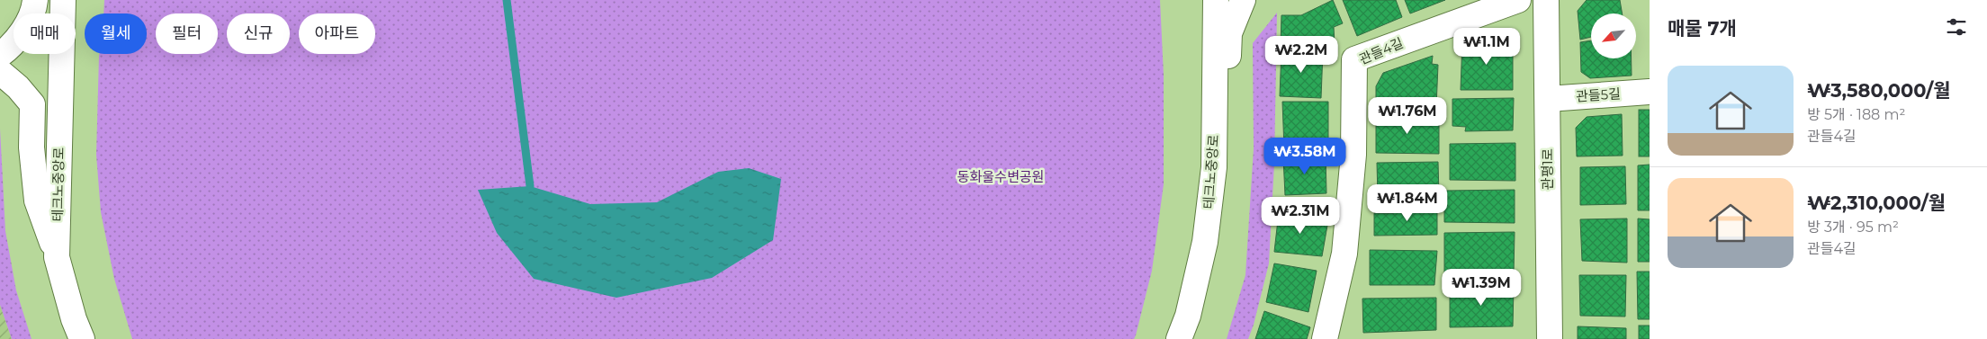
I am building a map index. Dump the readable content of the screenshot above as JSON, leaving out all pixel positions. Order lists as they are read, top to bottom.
{
  "streets": {
    "main road": [
      "관들4길",
      "관들5길",
      "관평1로",
      "테크노중앙로"
    ]
  },
  "crossings": [
    ["관들5길", "관평1로"]
  ],
  "parks": ["동화울수변공원"],
  "north": "bottom left",
  "page": {
    "heading": "매물 7개",
    "chip": [
      "매매",
      "월세",
      "필터",
      "신규",
      "아파트"
    ],
    "price": [
      "₩1.1M",
      "₩2.2M",
      "₩1.76M",
      "₩3.58M",
      "₩1.84M",
      "₩2.31M",
      "₩1.39M"
    ],
    "list": [
      {
        "name": "₩3,580,000/월",
        "note": "방 5개 · 188 m² · 관들4길"
      },
      {
        "name": "₩2,310,000/월",
        "note": "방 3개 · 95 m² · 관들4길"
      }
    ]
  }
}
